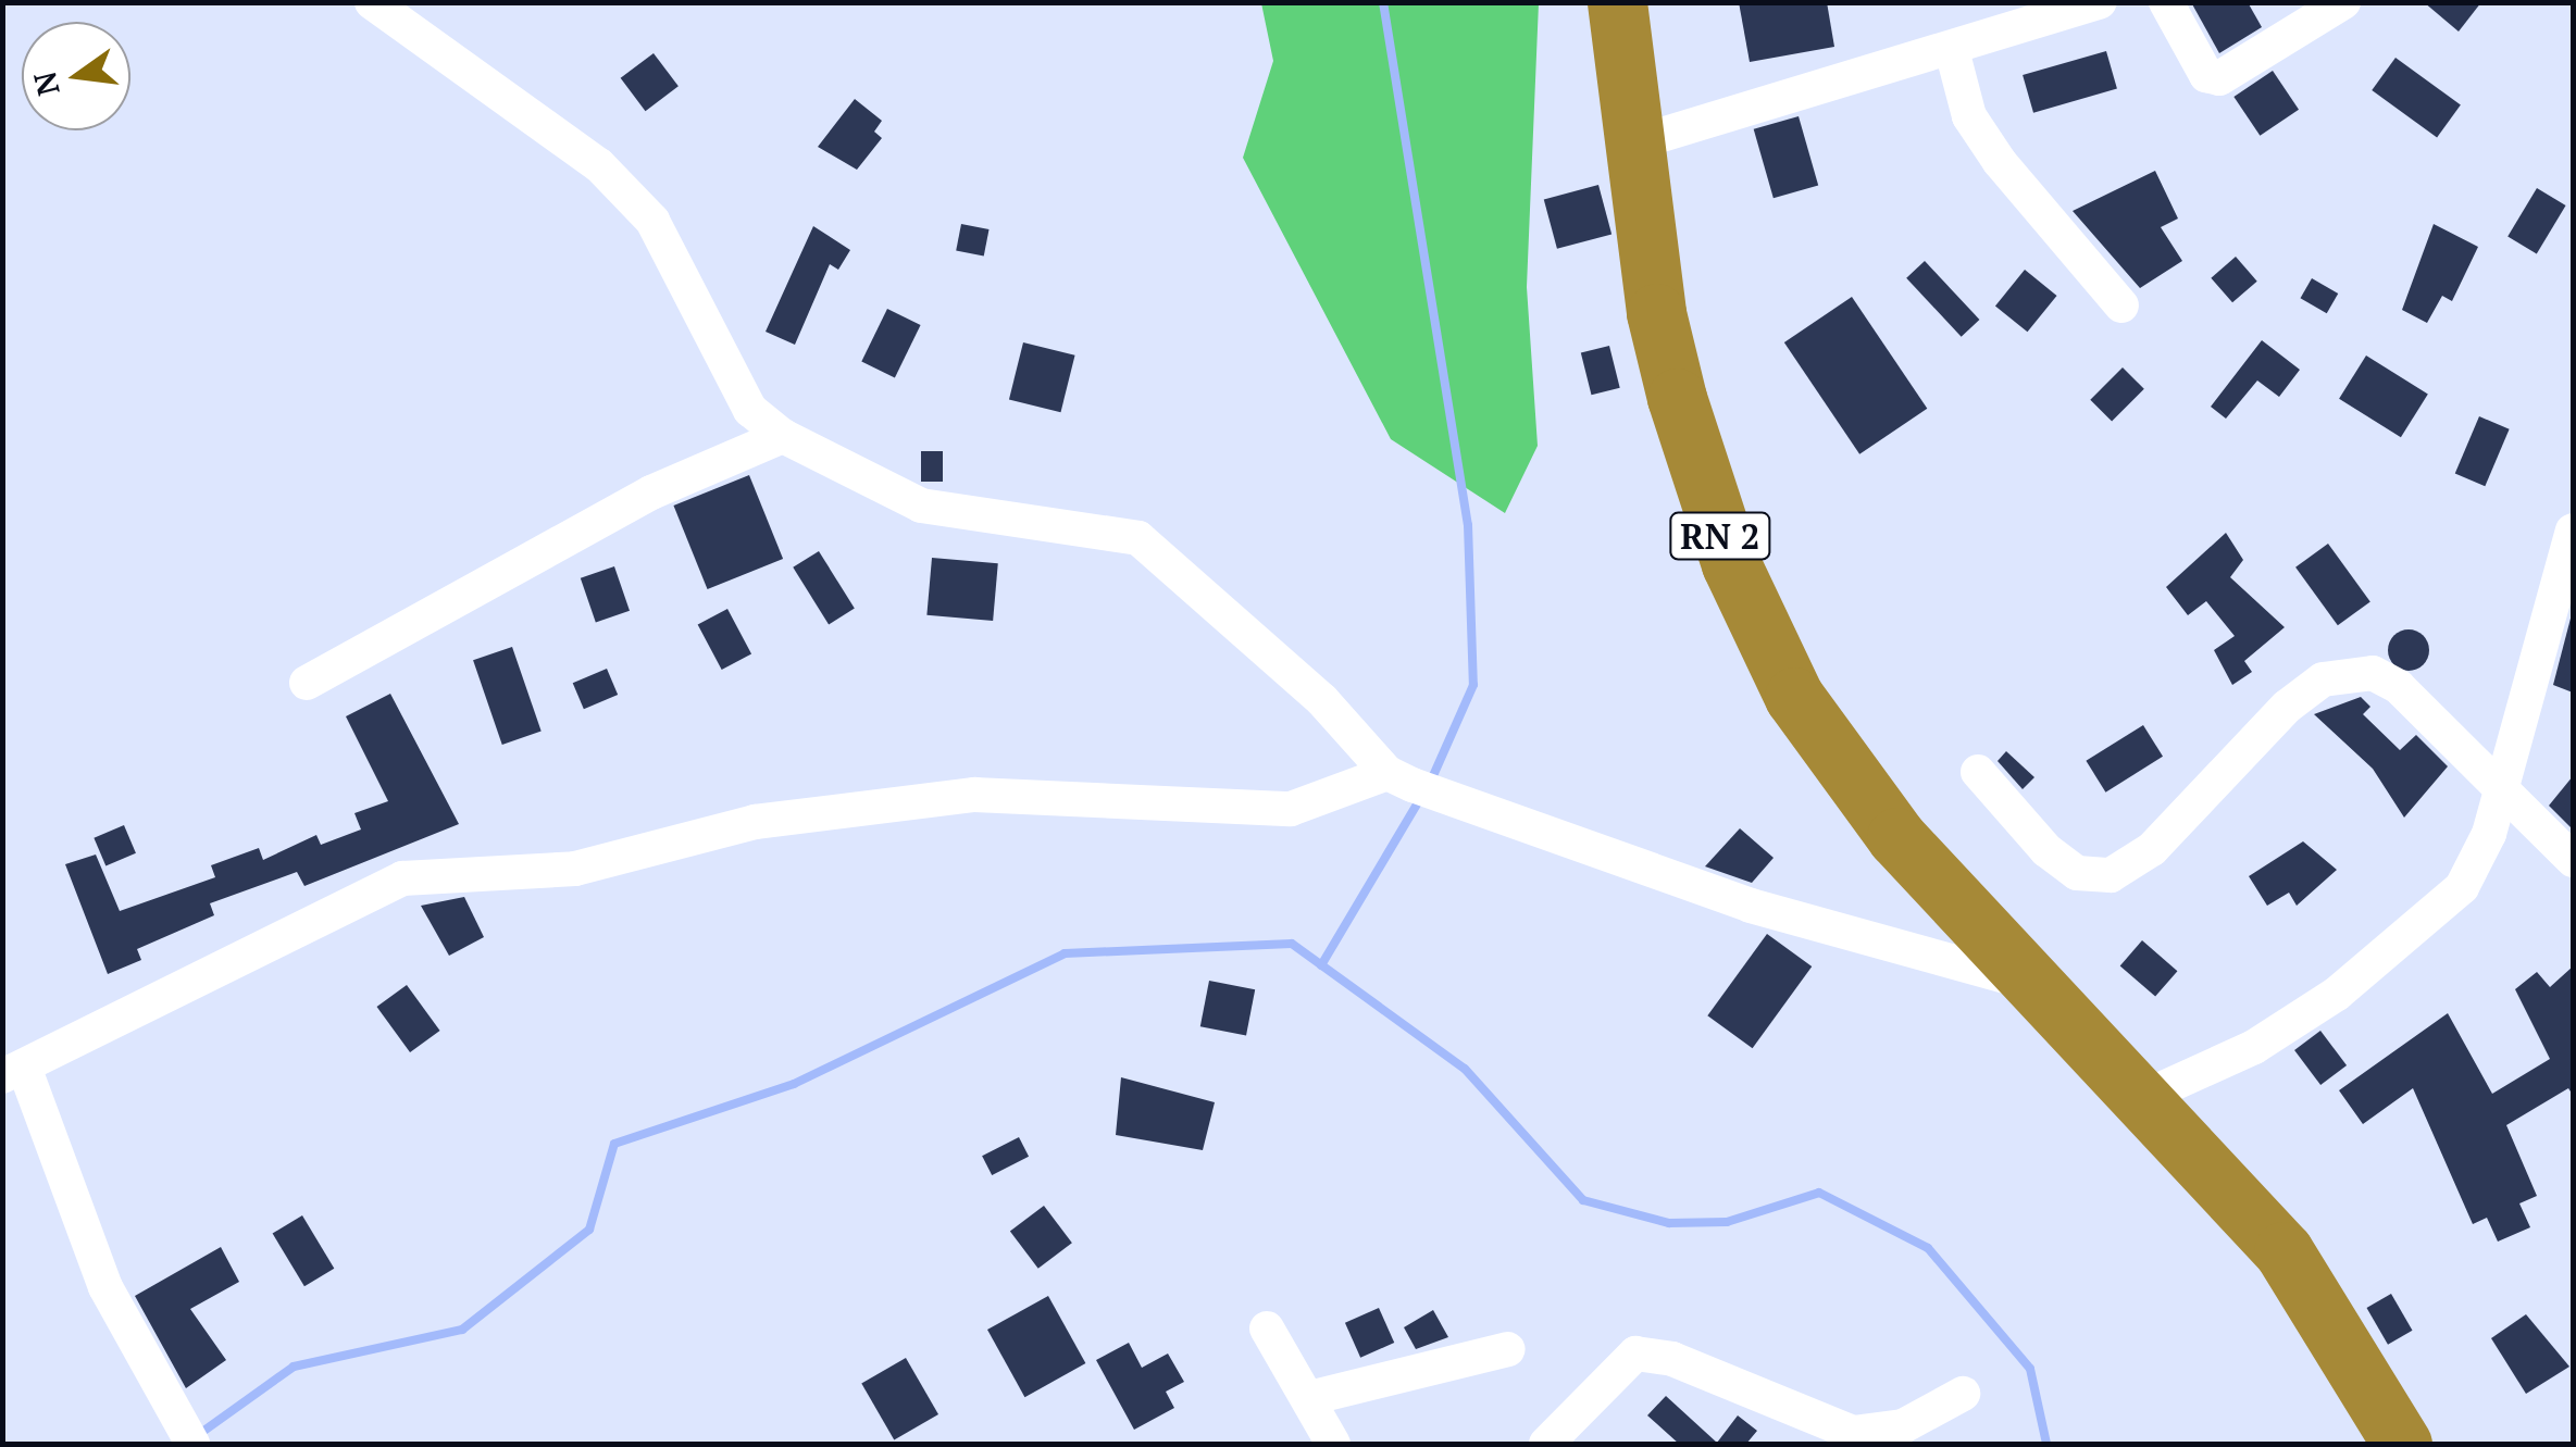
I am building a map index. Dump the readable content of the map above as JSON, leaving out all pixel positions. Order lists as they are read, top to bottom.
{
  "streets": {
    "highway": ["RN 2"]
  },
  "north": "left"
}
